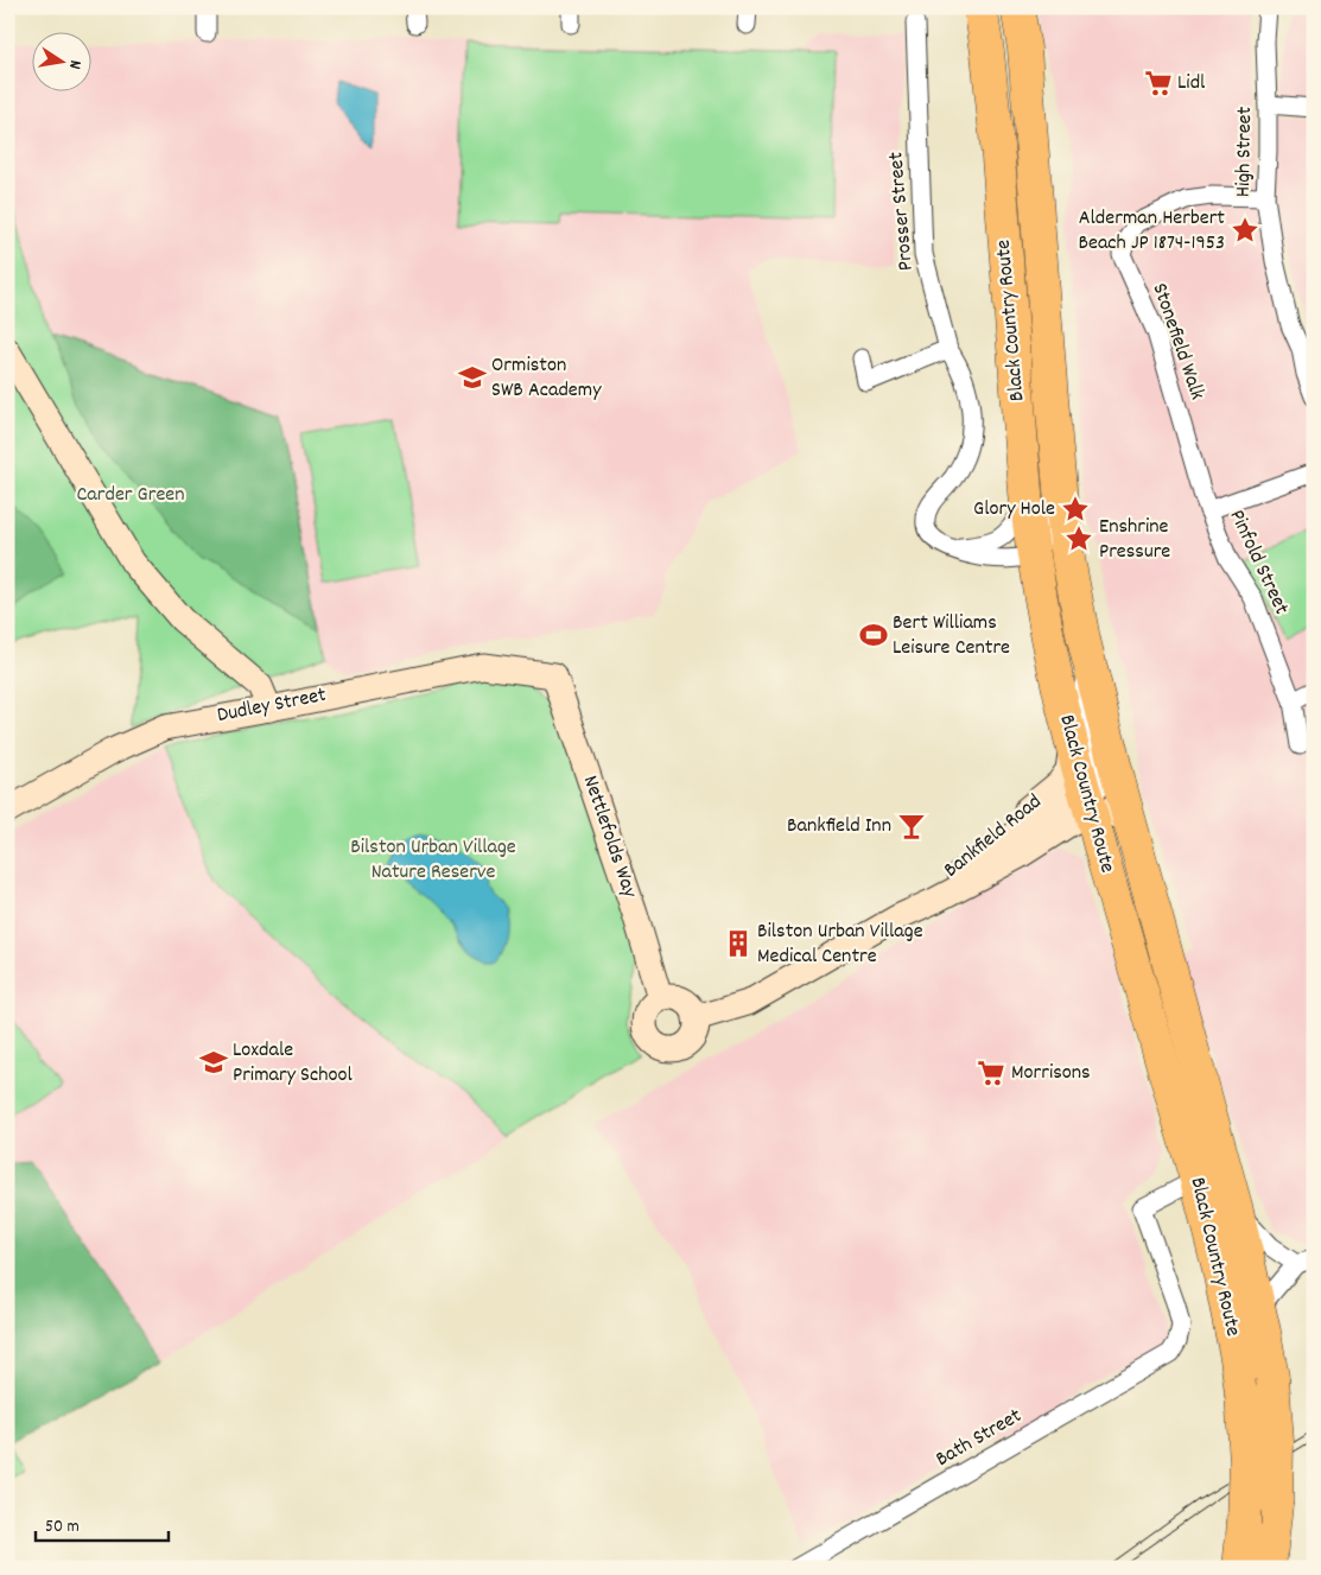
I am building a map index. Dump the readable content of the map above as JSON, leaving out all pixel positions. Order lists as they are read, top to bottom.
{
  "streets": {
    "highway": ["Black Country Route"],
    "street": [
      "High Street",
      "Prosser Street",
      "Stonefield Walk",
      "Pinfold Street",
      "Dudley Street",
      "Nettlefolds Way",
      "Bankfield Road",
      "Bath Street"
    ]
  },
  "crossings": [
    ["High Street", "Stonefield Walk"],
    ["Black Country Route", "Bankfield Road"],
    ["Black Country Route", "Bath Street"],
    ["Stonefield Walk", "Pinfold Street"],
    ["Dudley Street", "Nettlefolds Way"],
    ["Nettlefolds Way", "Bankfield Road"]
  ],
  "parks": ["Carder Green", "Bilston Urban Village Nature Reserve"],
  "places": {
    "supermarket": ["Lidl", "Morrisons"],
    "place": ["Alderman Herbert Beach JP 1874-1953", "Glory Hole", "Enshrine Pressure"],
    "school or university": ["Ormiston SWB Academy", "Loxdale Primary School"],
    "sports": ["Bert Williams Leisure Centre"],
    "bar": ["Bankfield Inn"],
    "building": ["Bilston Urban Village Medical Centre"]
  },
  "scale_bar": "50 m",
  "north": "right"
}
